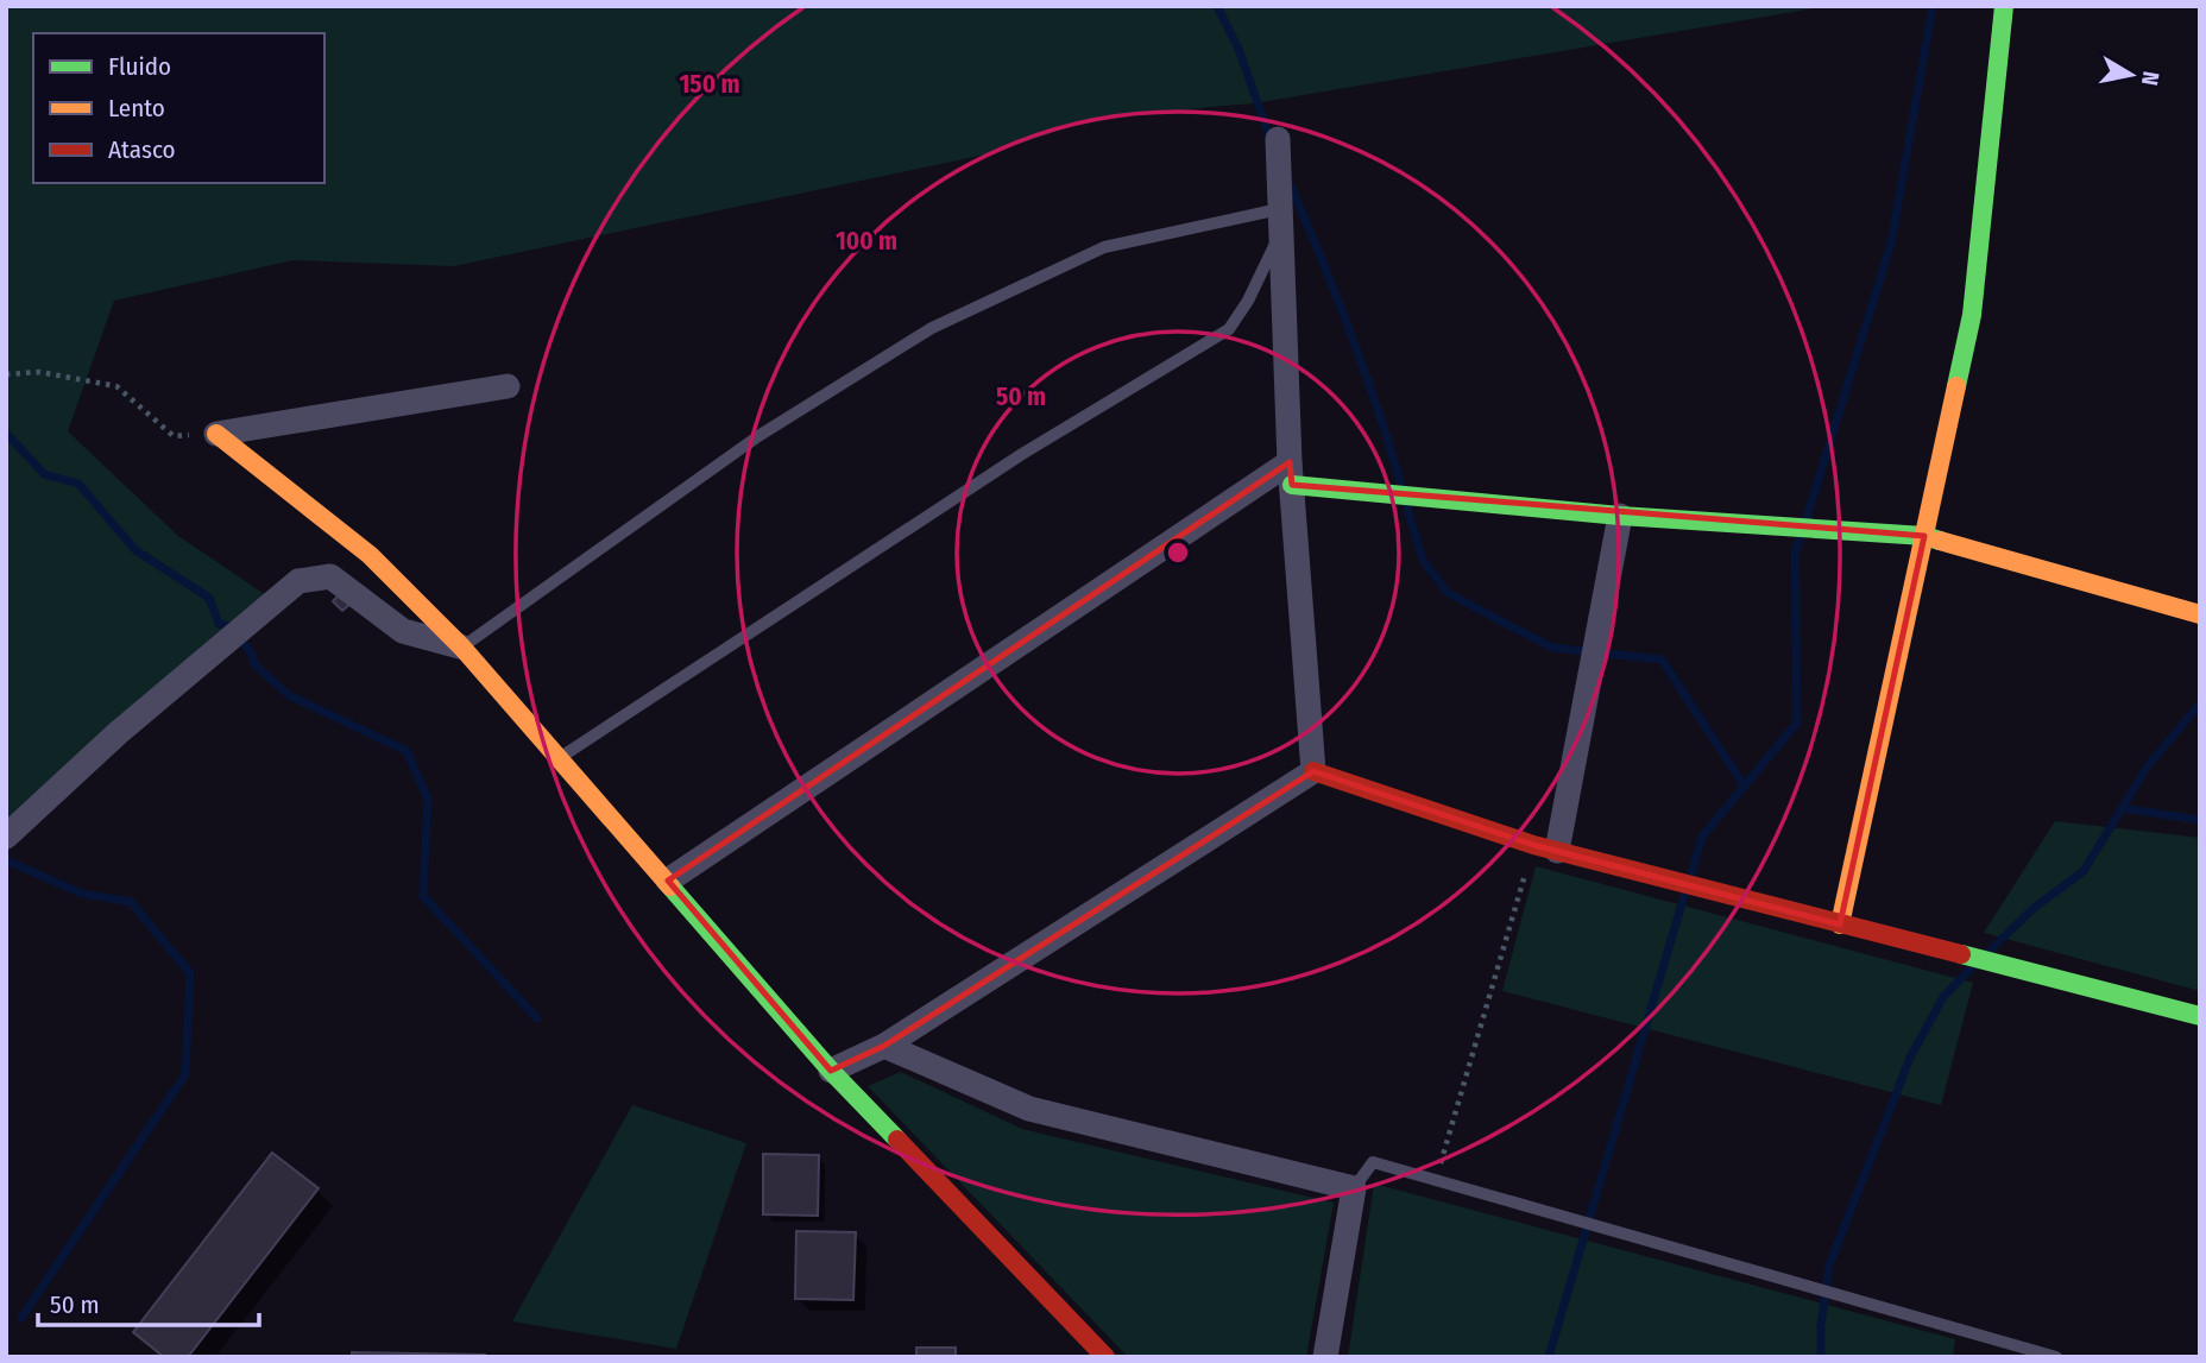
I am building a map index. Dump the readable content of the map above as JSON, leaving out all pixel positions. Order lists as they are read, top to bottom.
{
  "legend": ["Fluido", "Lento", "Atasco"],
  "scale_bar": "50 m",
  "north": "right",
  "rings": ["150 m", "100 m", "50 m"]
}
